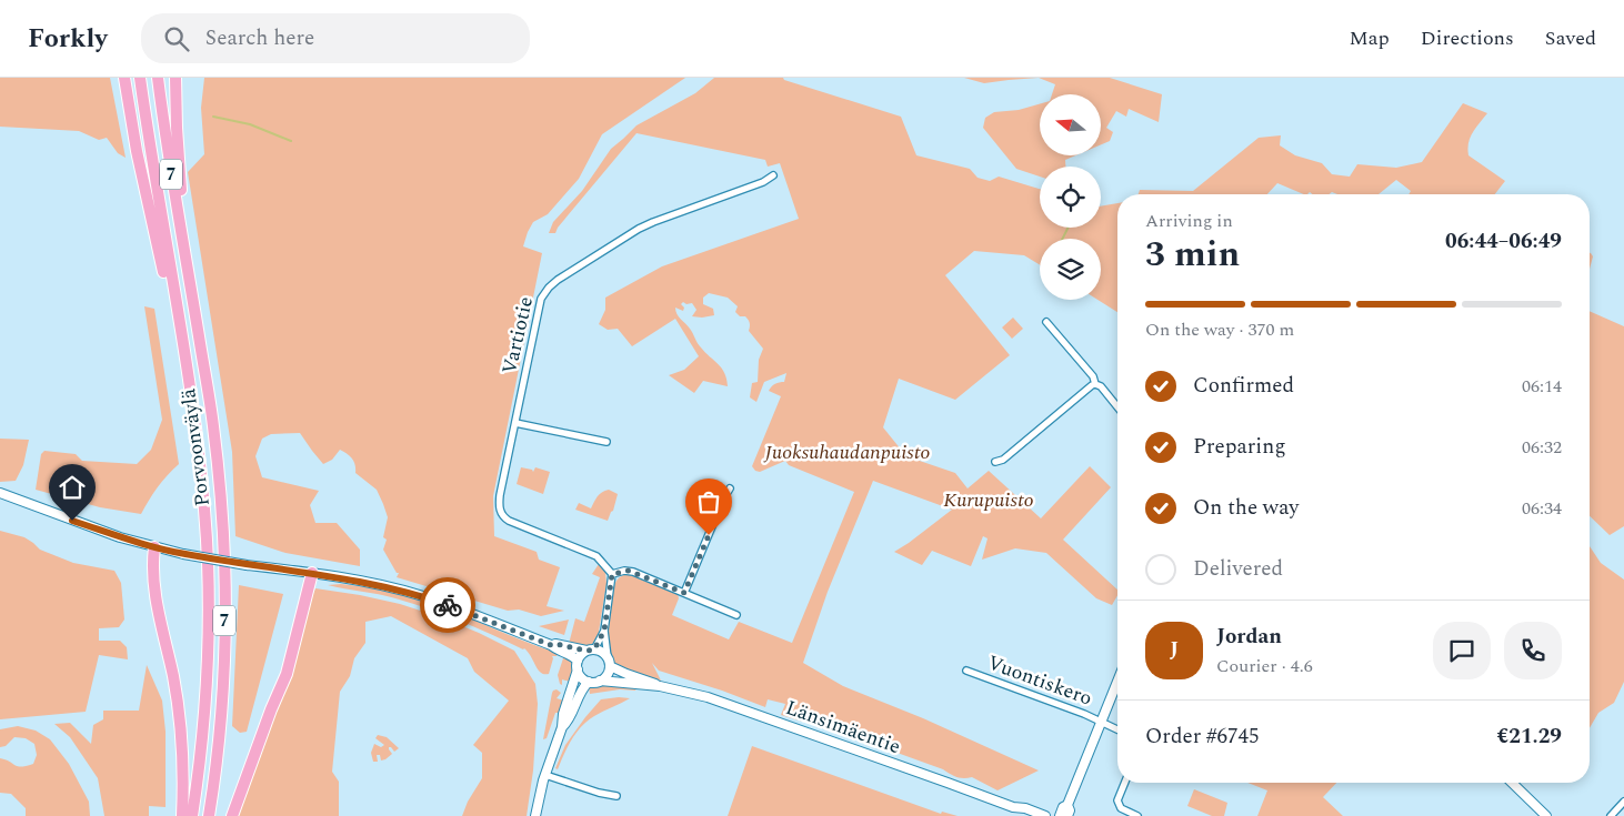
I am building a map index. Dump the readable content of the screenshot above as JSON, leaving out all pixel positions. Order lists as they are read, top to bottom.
{
  "streets": {
    "highway": ["7", "Porvoonväylä"],
    "main road": ["Länsimäentie"],
    "street": ["Vartiotie", "Vuontiskero"]
  },
  "parks": ["Juoksuhaudanpuisto", "Kurupuisto"],
  "north": "left",
  "page": {
    "header": "Forkly",
    "search": "Search here",
    "nav": ["Map", "Directions", "Saved"],
    "heading": ["3 min", "Arriving in", "06:44–06:49"],
    "panel": [
      "Jordan",
      "Courier · 4.6",
      "Order #6745",
      "€21.29"
    ],
    "bar": "On the way · 370 m",
    "list": [
      ["Confirmed", "06:14"],
      ["Preparing", "06:32"],
      ["On the way", "06:34"],
      "Delivered"
    ],
    "round": "J"
  }
}
